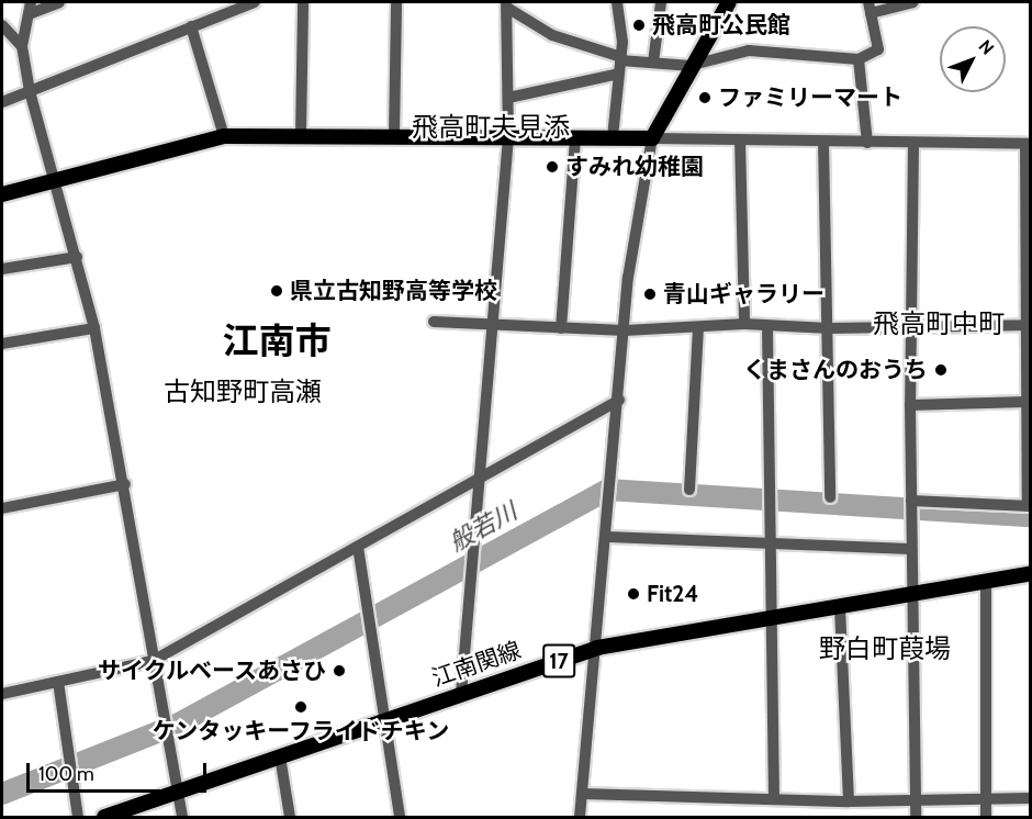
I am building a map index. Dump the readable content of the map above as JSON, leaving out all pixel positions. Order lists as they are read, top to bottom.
{
  "streets": {
    "main road": ["17", "江南関線"]
  },
  "districts": [
    "飛高町夫見添",
    "飛高町中町",
    "江南市",
    "古知野町高瀬",
    "野白町葭場"
  ],
  "water": ["般若川"],
  "places": [
    "飛高町公民館",
    "ファミリーマート",
    "すみれ幼稚園",
    "県立古知野高等学校",
    "青山ギャラリー",
    "くまさんのおうち",
    "Fit24",
    "サイクルベースあさひ",
    "ケンタッキーフライドチキン"
  ],
  "scale_bar": "100 m",
  "north": "top right"
}
